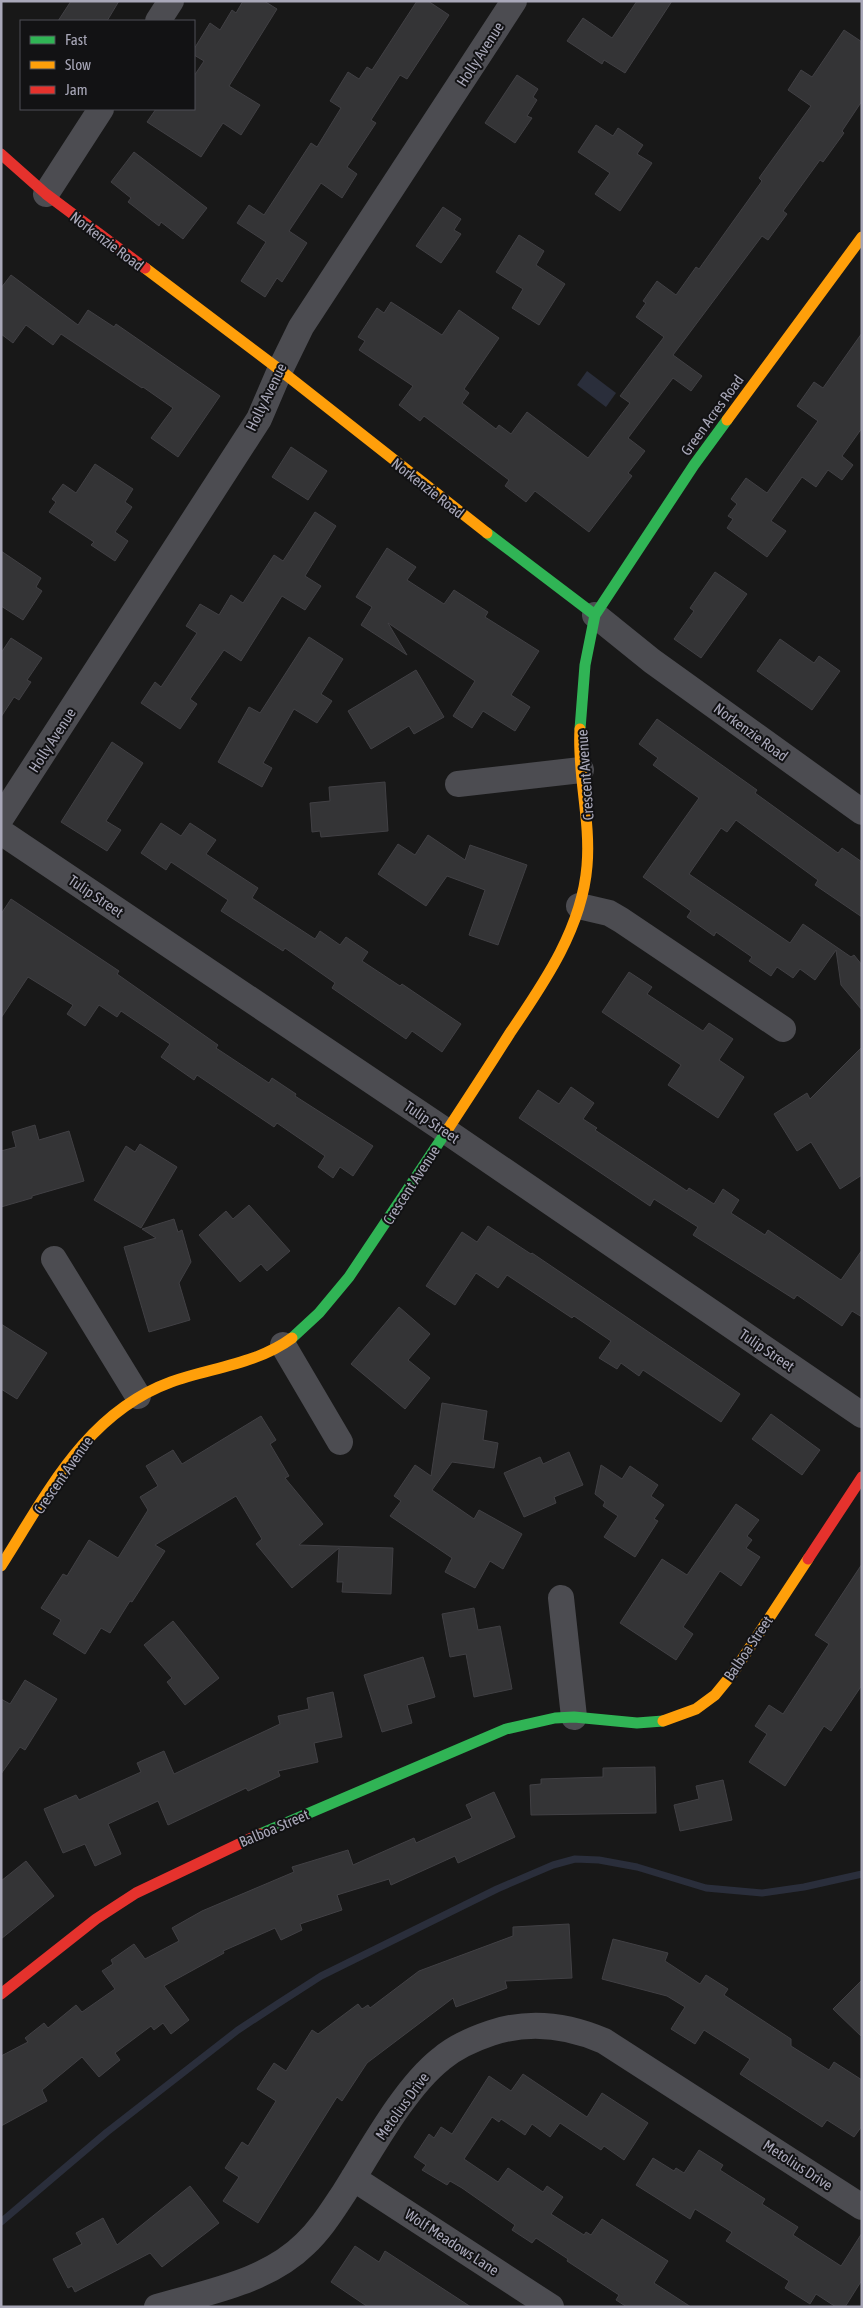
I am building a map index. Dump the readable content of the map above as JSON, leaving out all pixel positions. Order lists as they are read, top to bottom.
{
  "streets": {
    "street": [
      "Holly Avenue",
      "Norkenzie Road",
      "Green Acres Road",
      "Crescent Avenue",
      "Tulip Street",
      "Balboa Street",
      "Metolius Drive",
      "Wolf Meadows Lane"
    ]
  },
  "crossings": [
    ["Holly Avenue", "Norkenzie Road"],
    ["Norkenzie Road", "Green Acres Road"],
    ["Norkenzie Road", "Crescent Avenue"],
    ["Green Acres Road", "Crescent Avenue"],
    ["Crescent Avenue", "Tulip Street"],
    ["Metolius Drive", "Wolf Meadows Lane"]
  ],
  "legend": ["Fast", "Slow", "Jam"]
}
